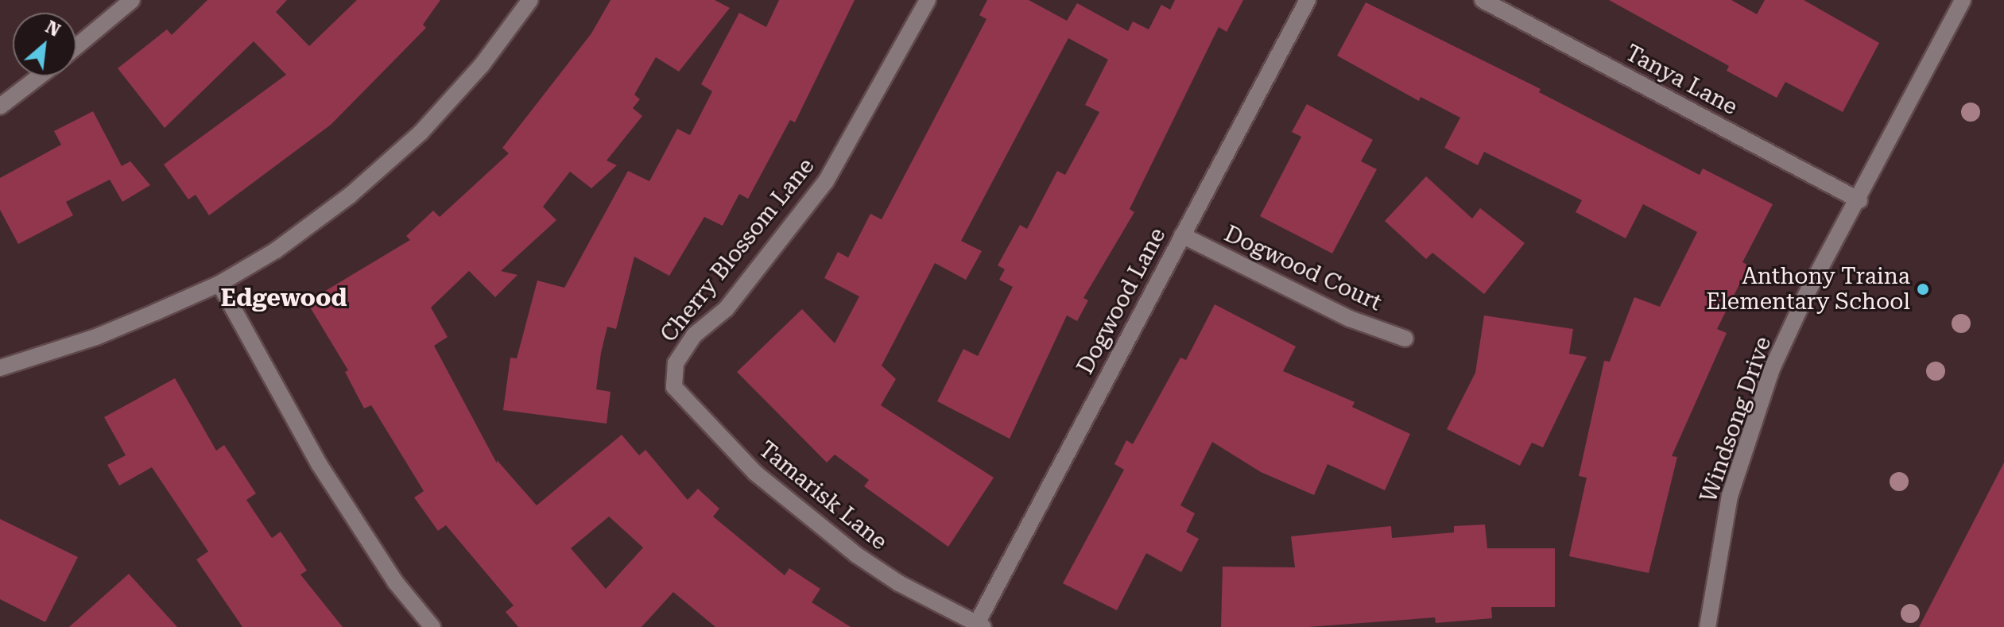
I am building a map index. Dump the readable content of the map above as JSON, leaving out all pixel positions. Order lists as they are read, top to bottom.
{
  "streets": {
    "street": [
      "Tanya Lane",
      "Cherry Blossom Lane",
      "Dogwood Court",
      "Dogwood Lane",
      "Windsong Drive",
      "Tamarisk Lane"
    ]
  },
  "crossings": [
    ["Tanya Lane", "Windsong Drive"],
    ["Cherry Blossom Lane", "Tamarisk Lane"],
    ["Dogwood Court", "Dogwood Lane"],
    ["Dogwood Lane", "Tamarisk Lane"]
  ],
  "districts": ["Edgewood"],
  "places": ["Anthony Traina Elementary School"],
  "north": "top right"
}
